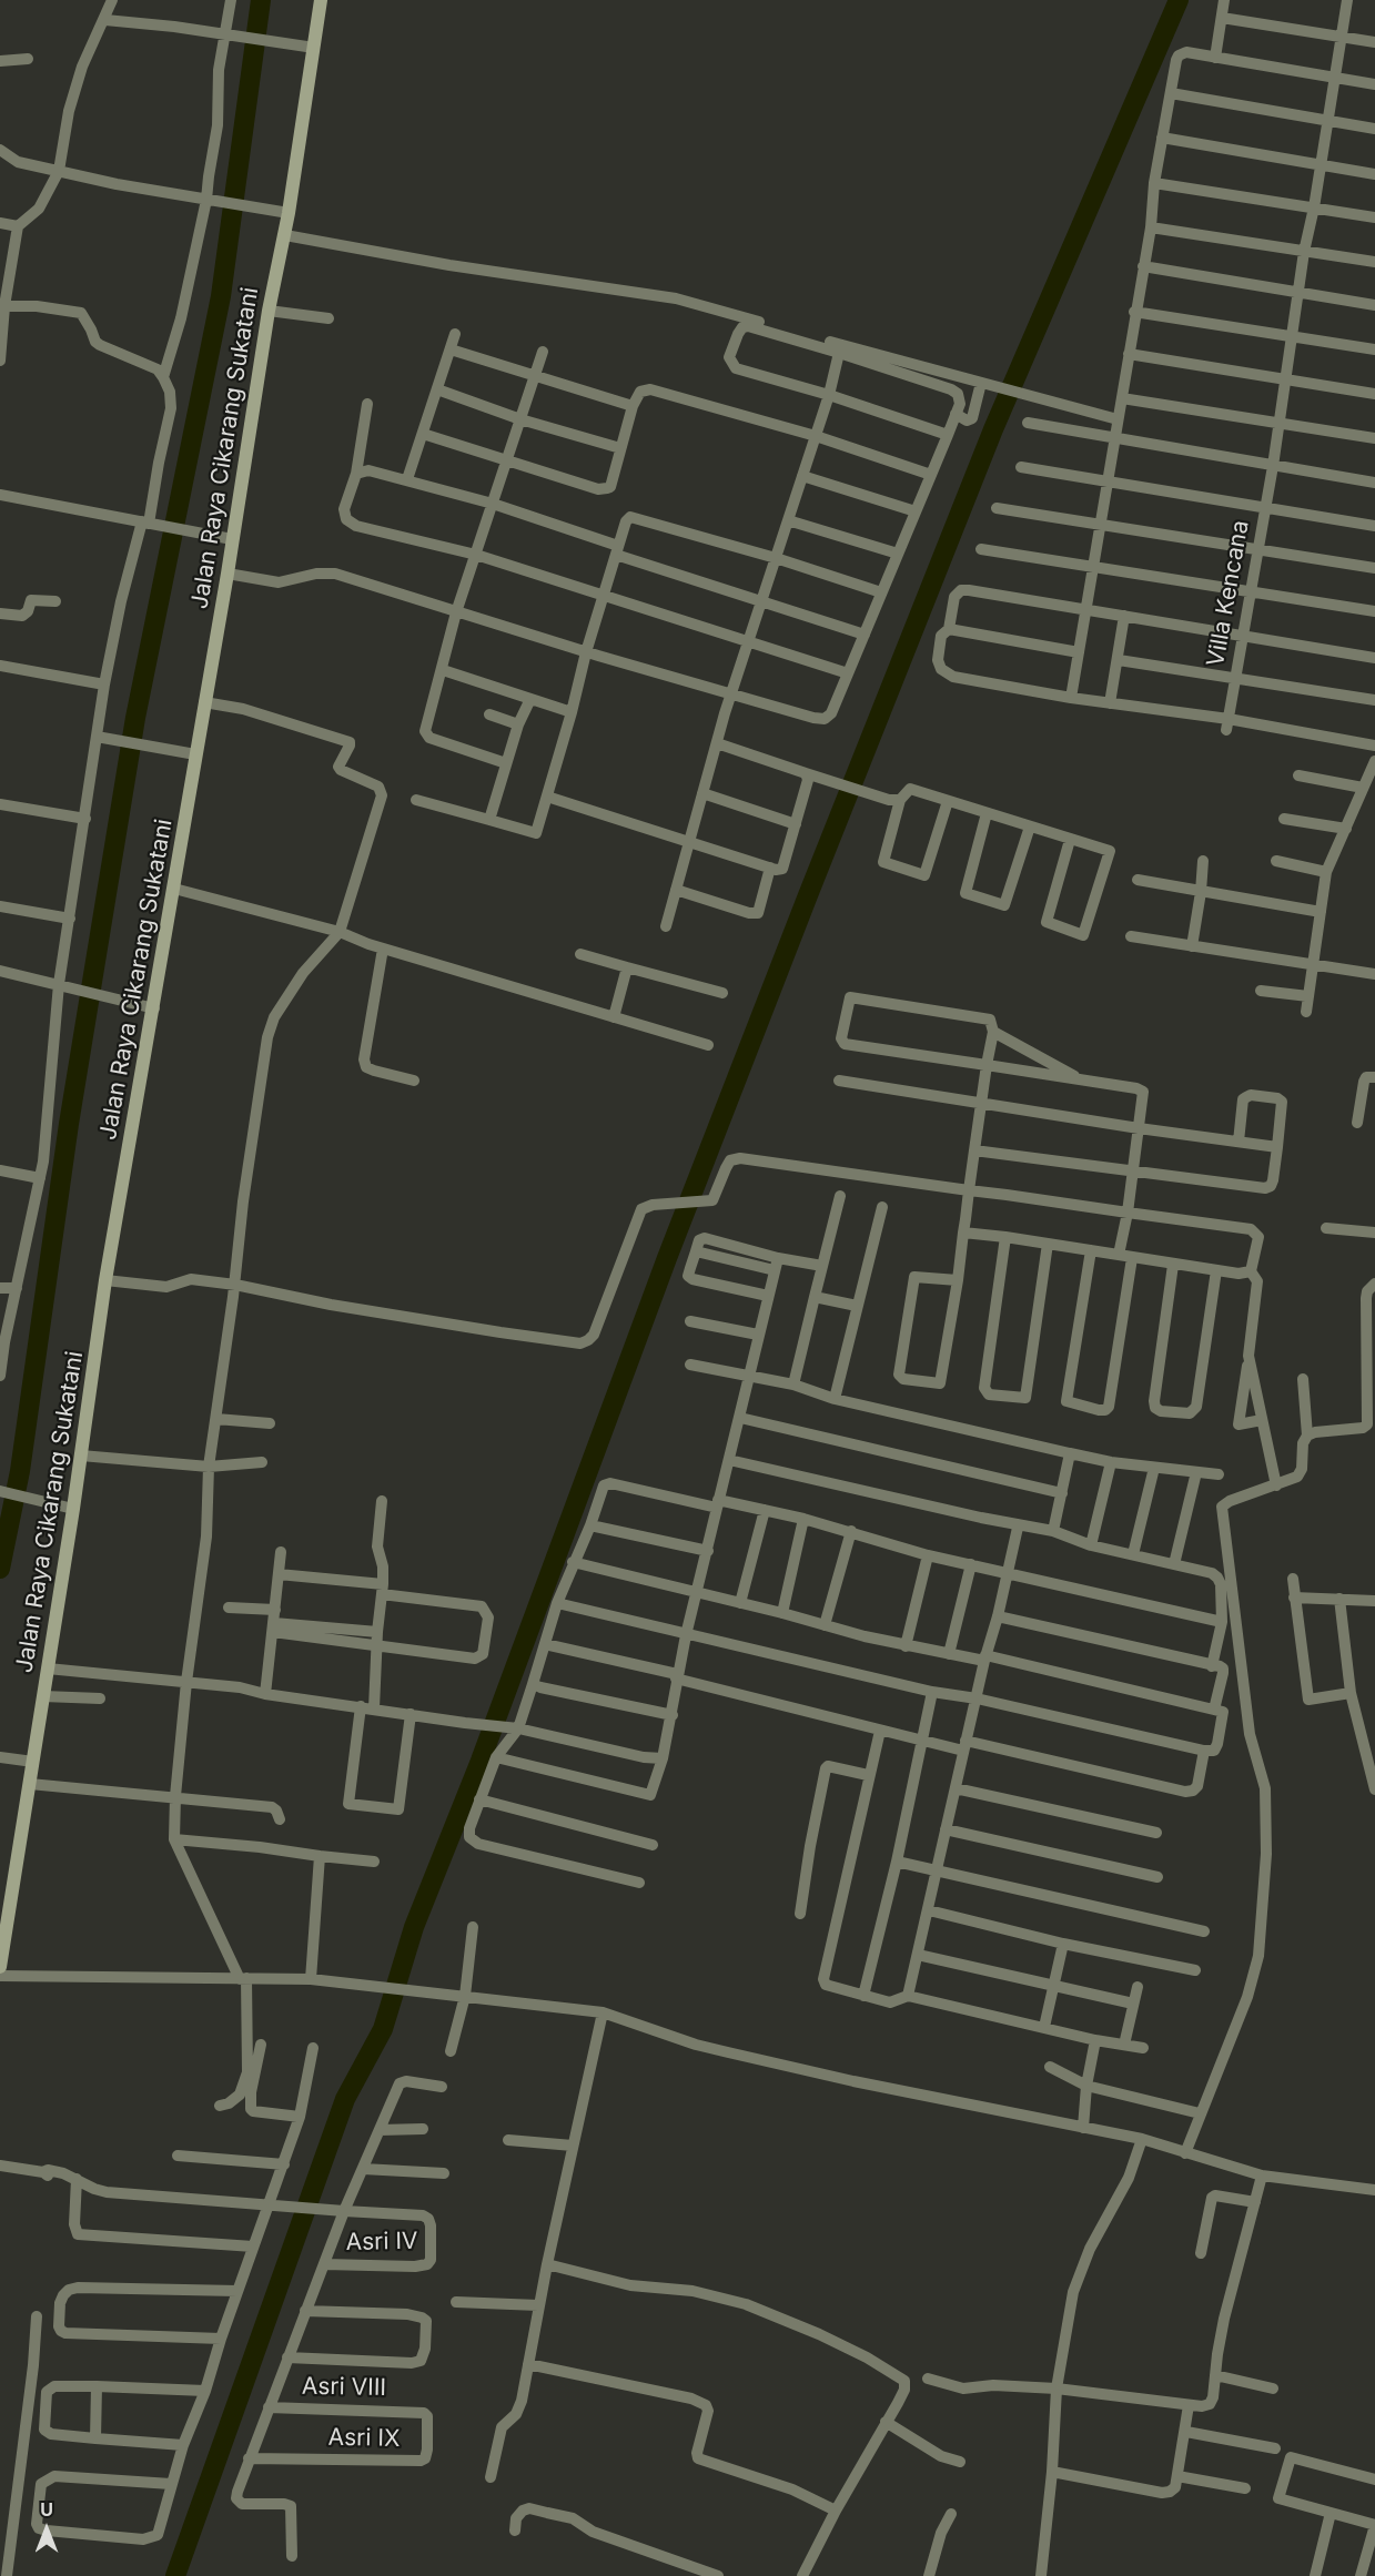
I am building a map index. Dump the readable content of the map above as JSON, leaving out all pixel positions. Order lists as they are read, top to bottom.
{
  "streets": {
    "main road": ["Jalan Raya Cikarang Sukatani"],
    "street": [
      "Villa Kencana",
      "Asri IV",
      "Asri VIII",
      "Asri IX"
    ]
  },
  "crossings": [
    ["Asri VIII", "Asri IX"]
  ],
  "north": "top"
}
